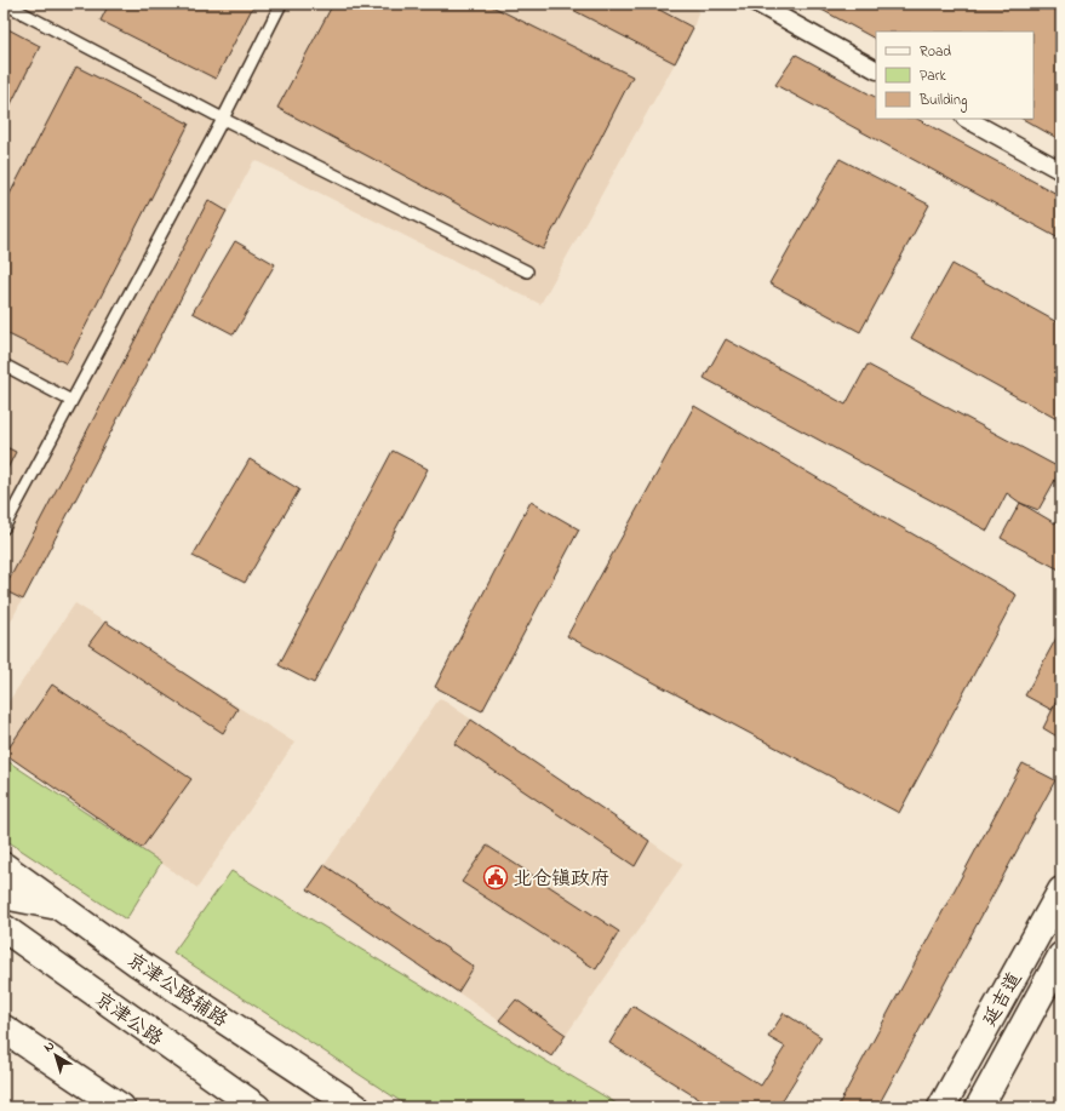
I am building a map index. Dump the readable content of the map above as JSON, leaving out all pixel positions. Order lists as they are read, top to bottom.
{
  "streets": {
    "main road": ["京津公路辅路", "延吉道", "京津公路"]
  },
  "places": {
    "public building": ["北仓镇政府"]
  },
  "legend": ["Road", "Park", "Building"],
  "north": "top left"
}
